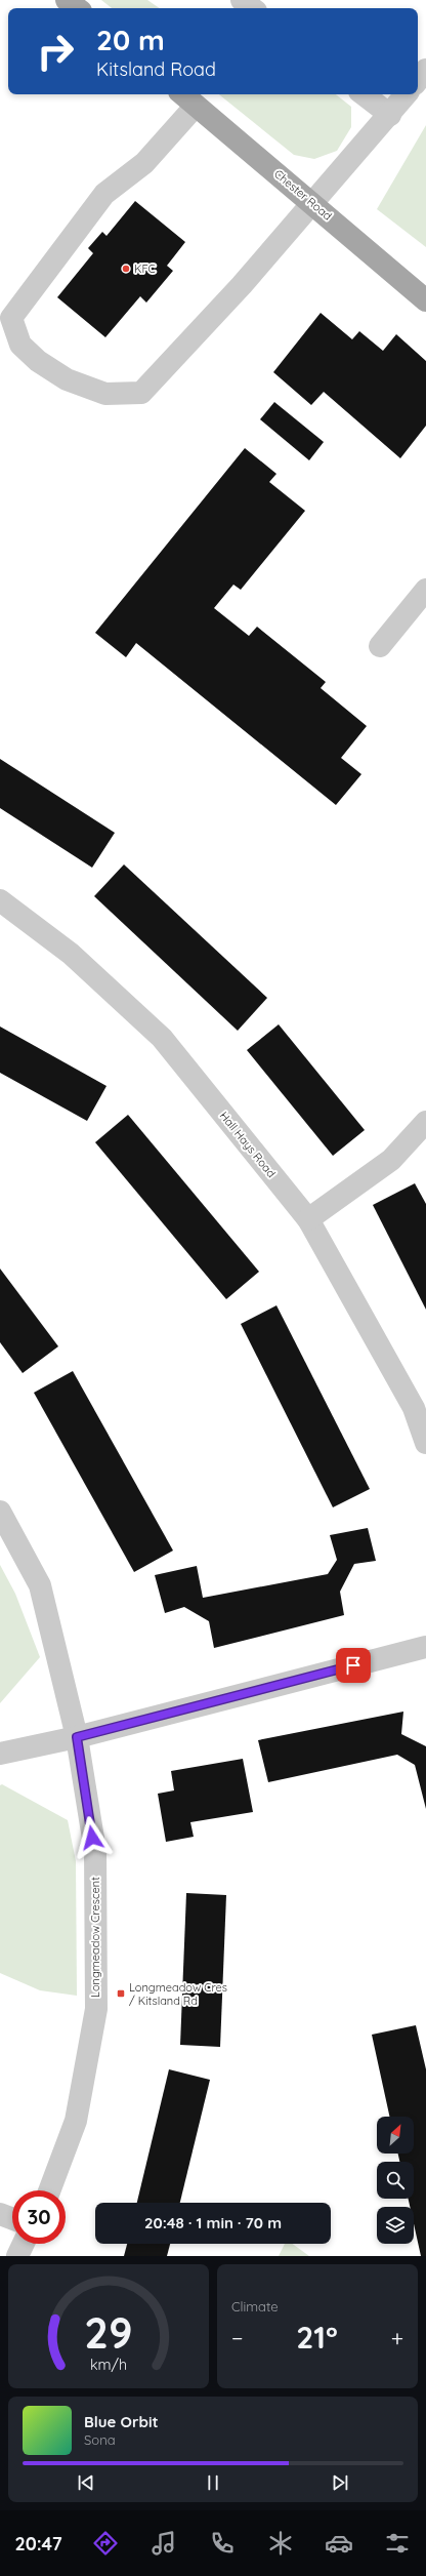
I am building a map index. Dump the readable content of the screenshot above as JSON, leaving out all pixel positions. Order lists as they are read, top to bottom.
{
  "streets": {
    "main road": ["Chester Road"],
    "street": ["Hall Hays Road", "Longmeadow Crescent"]
  },
  "places": {
    "other": ["KFC"],
    "transit": ["Longmeadow Cres / Kitsland Rd"]
  },
  "north": "top right",
  "page": {
    "turn": ["20 m", "Kitsland Road"],
    "limit": "30",
    "trip": "20:48 · 1 min · 70 m",
    "tile": "Climate",
    "heat": ["−", "21°", "+"],
    "song": ["Blue Orbit", "Sona"],
    "tabs": "20:47",
    "gauge": ["29", "km/h"]
  }
}
